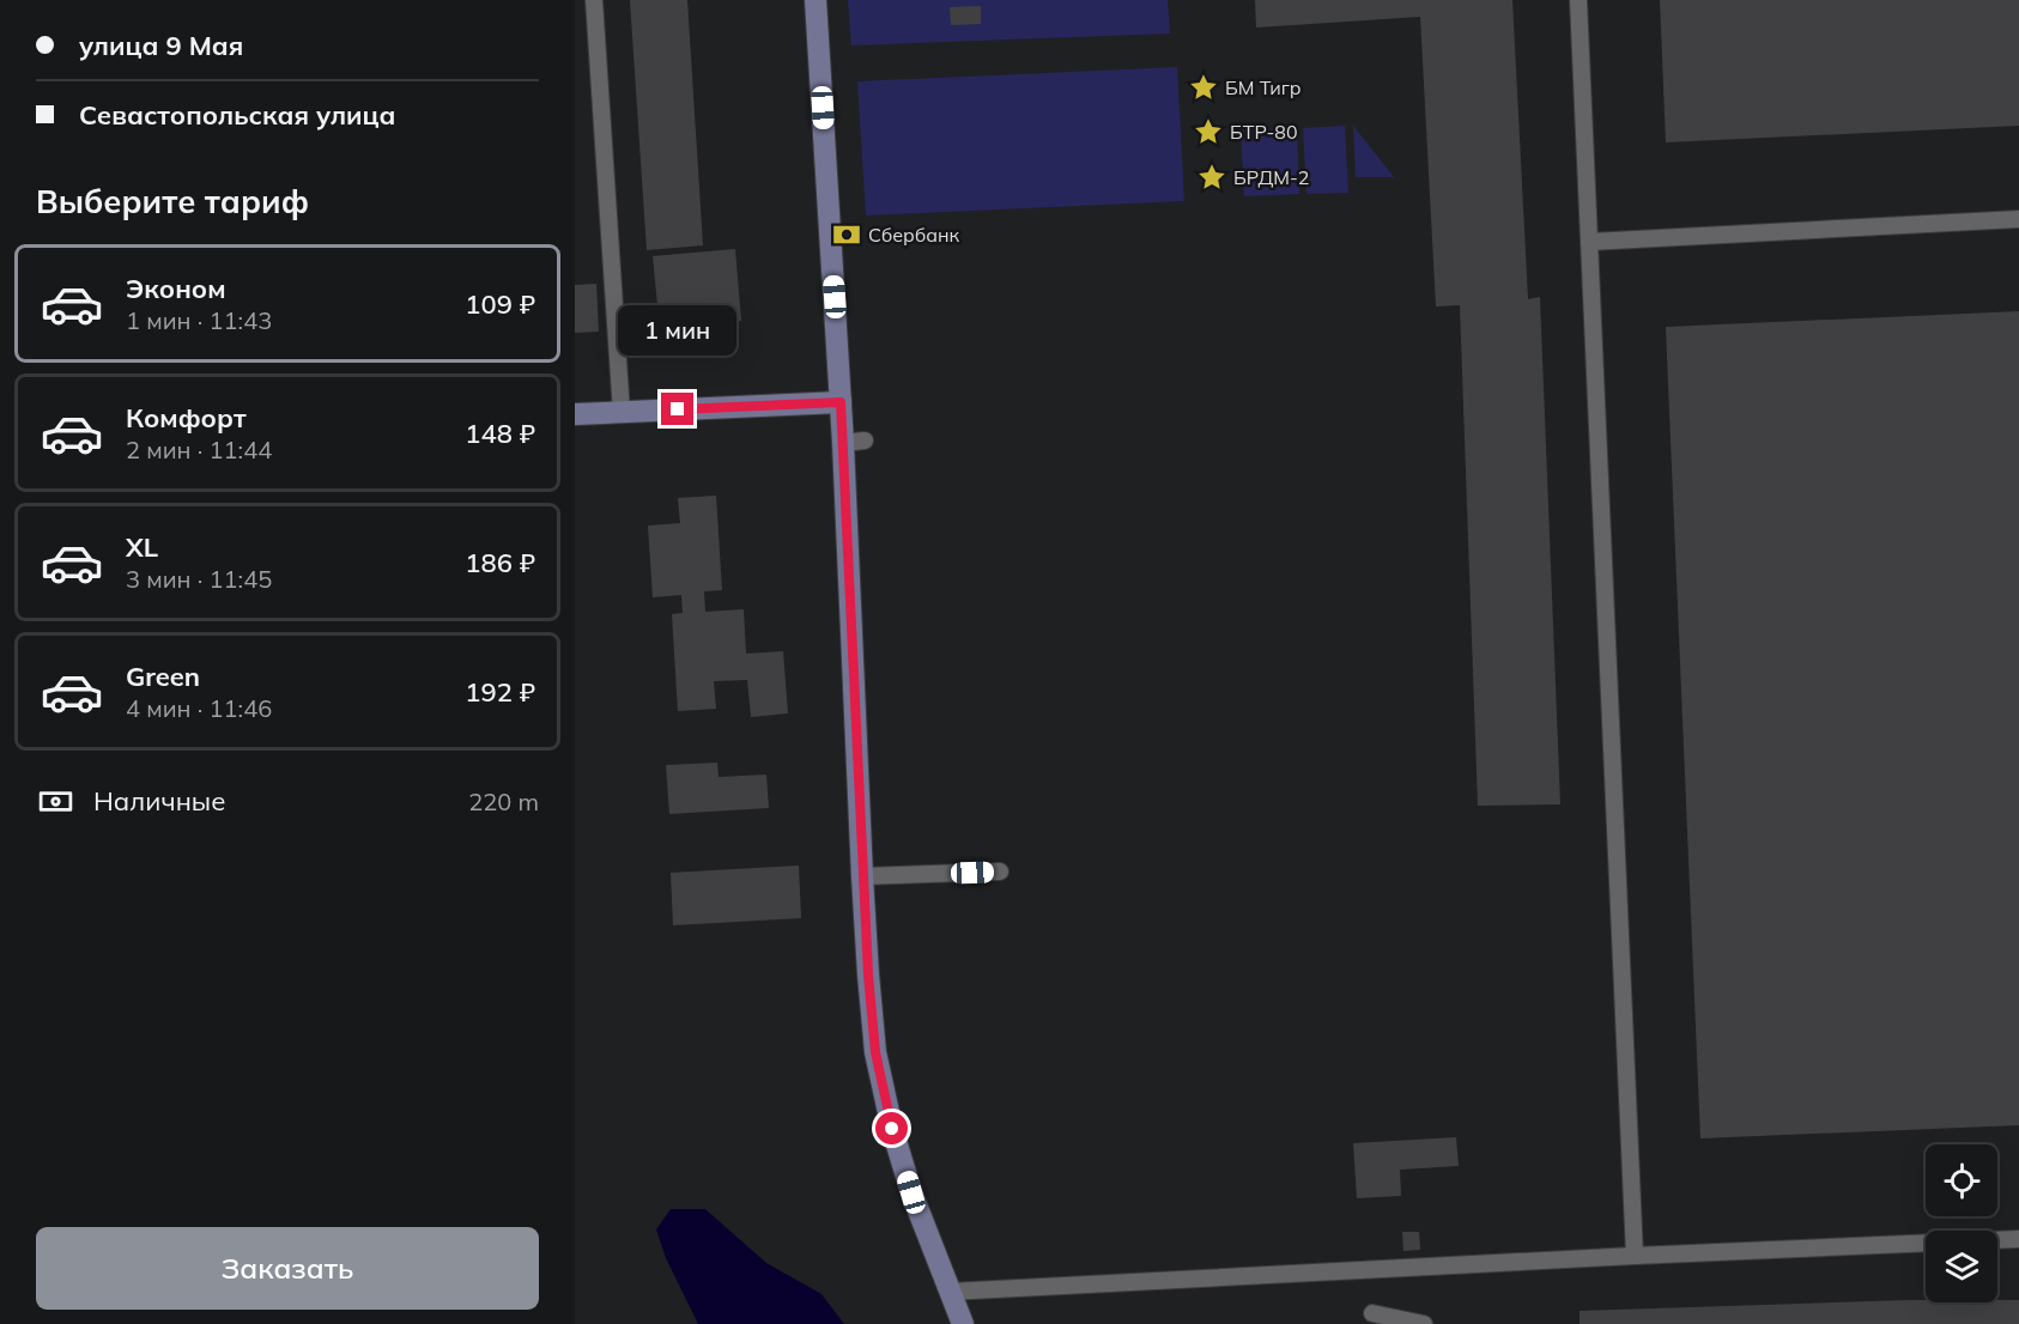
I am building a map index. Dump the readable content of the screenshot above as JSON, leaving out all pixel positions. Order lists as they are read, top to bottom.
{
  "places": {
    "place": ["БМ Тигр", "БТР-80", "БРДМ-2"],
    "bank": ["Сбербанк"]
  },
  "page": {
    "banner": ["улица 9 Мая", "Севастопольская улица"],
    "heading": "Выберите тариф",
    "list": [
      {
        "name": "Эконом",
        "note": "1 мин · 11:43",
        "value": "109 ₽"
      },
      {
        "name": "Комфорт",
        "note": "2 мин · 11:44",
        "value": "148 ₽"
      },
      {
        "name": "XL",
        "note": "3 мин · 11:45",
        "value": "186 ₽"
      },
      {
        "name": "Green",
        "note": "4 мин · 11:46",
        "value": "192 ₽"
      }
    ],
    "bubble": "1 мин",
    "pay": ["Наличные", "220 m"],
    "buttons": "Заказать"
  }
}
